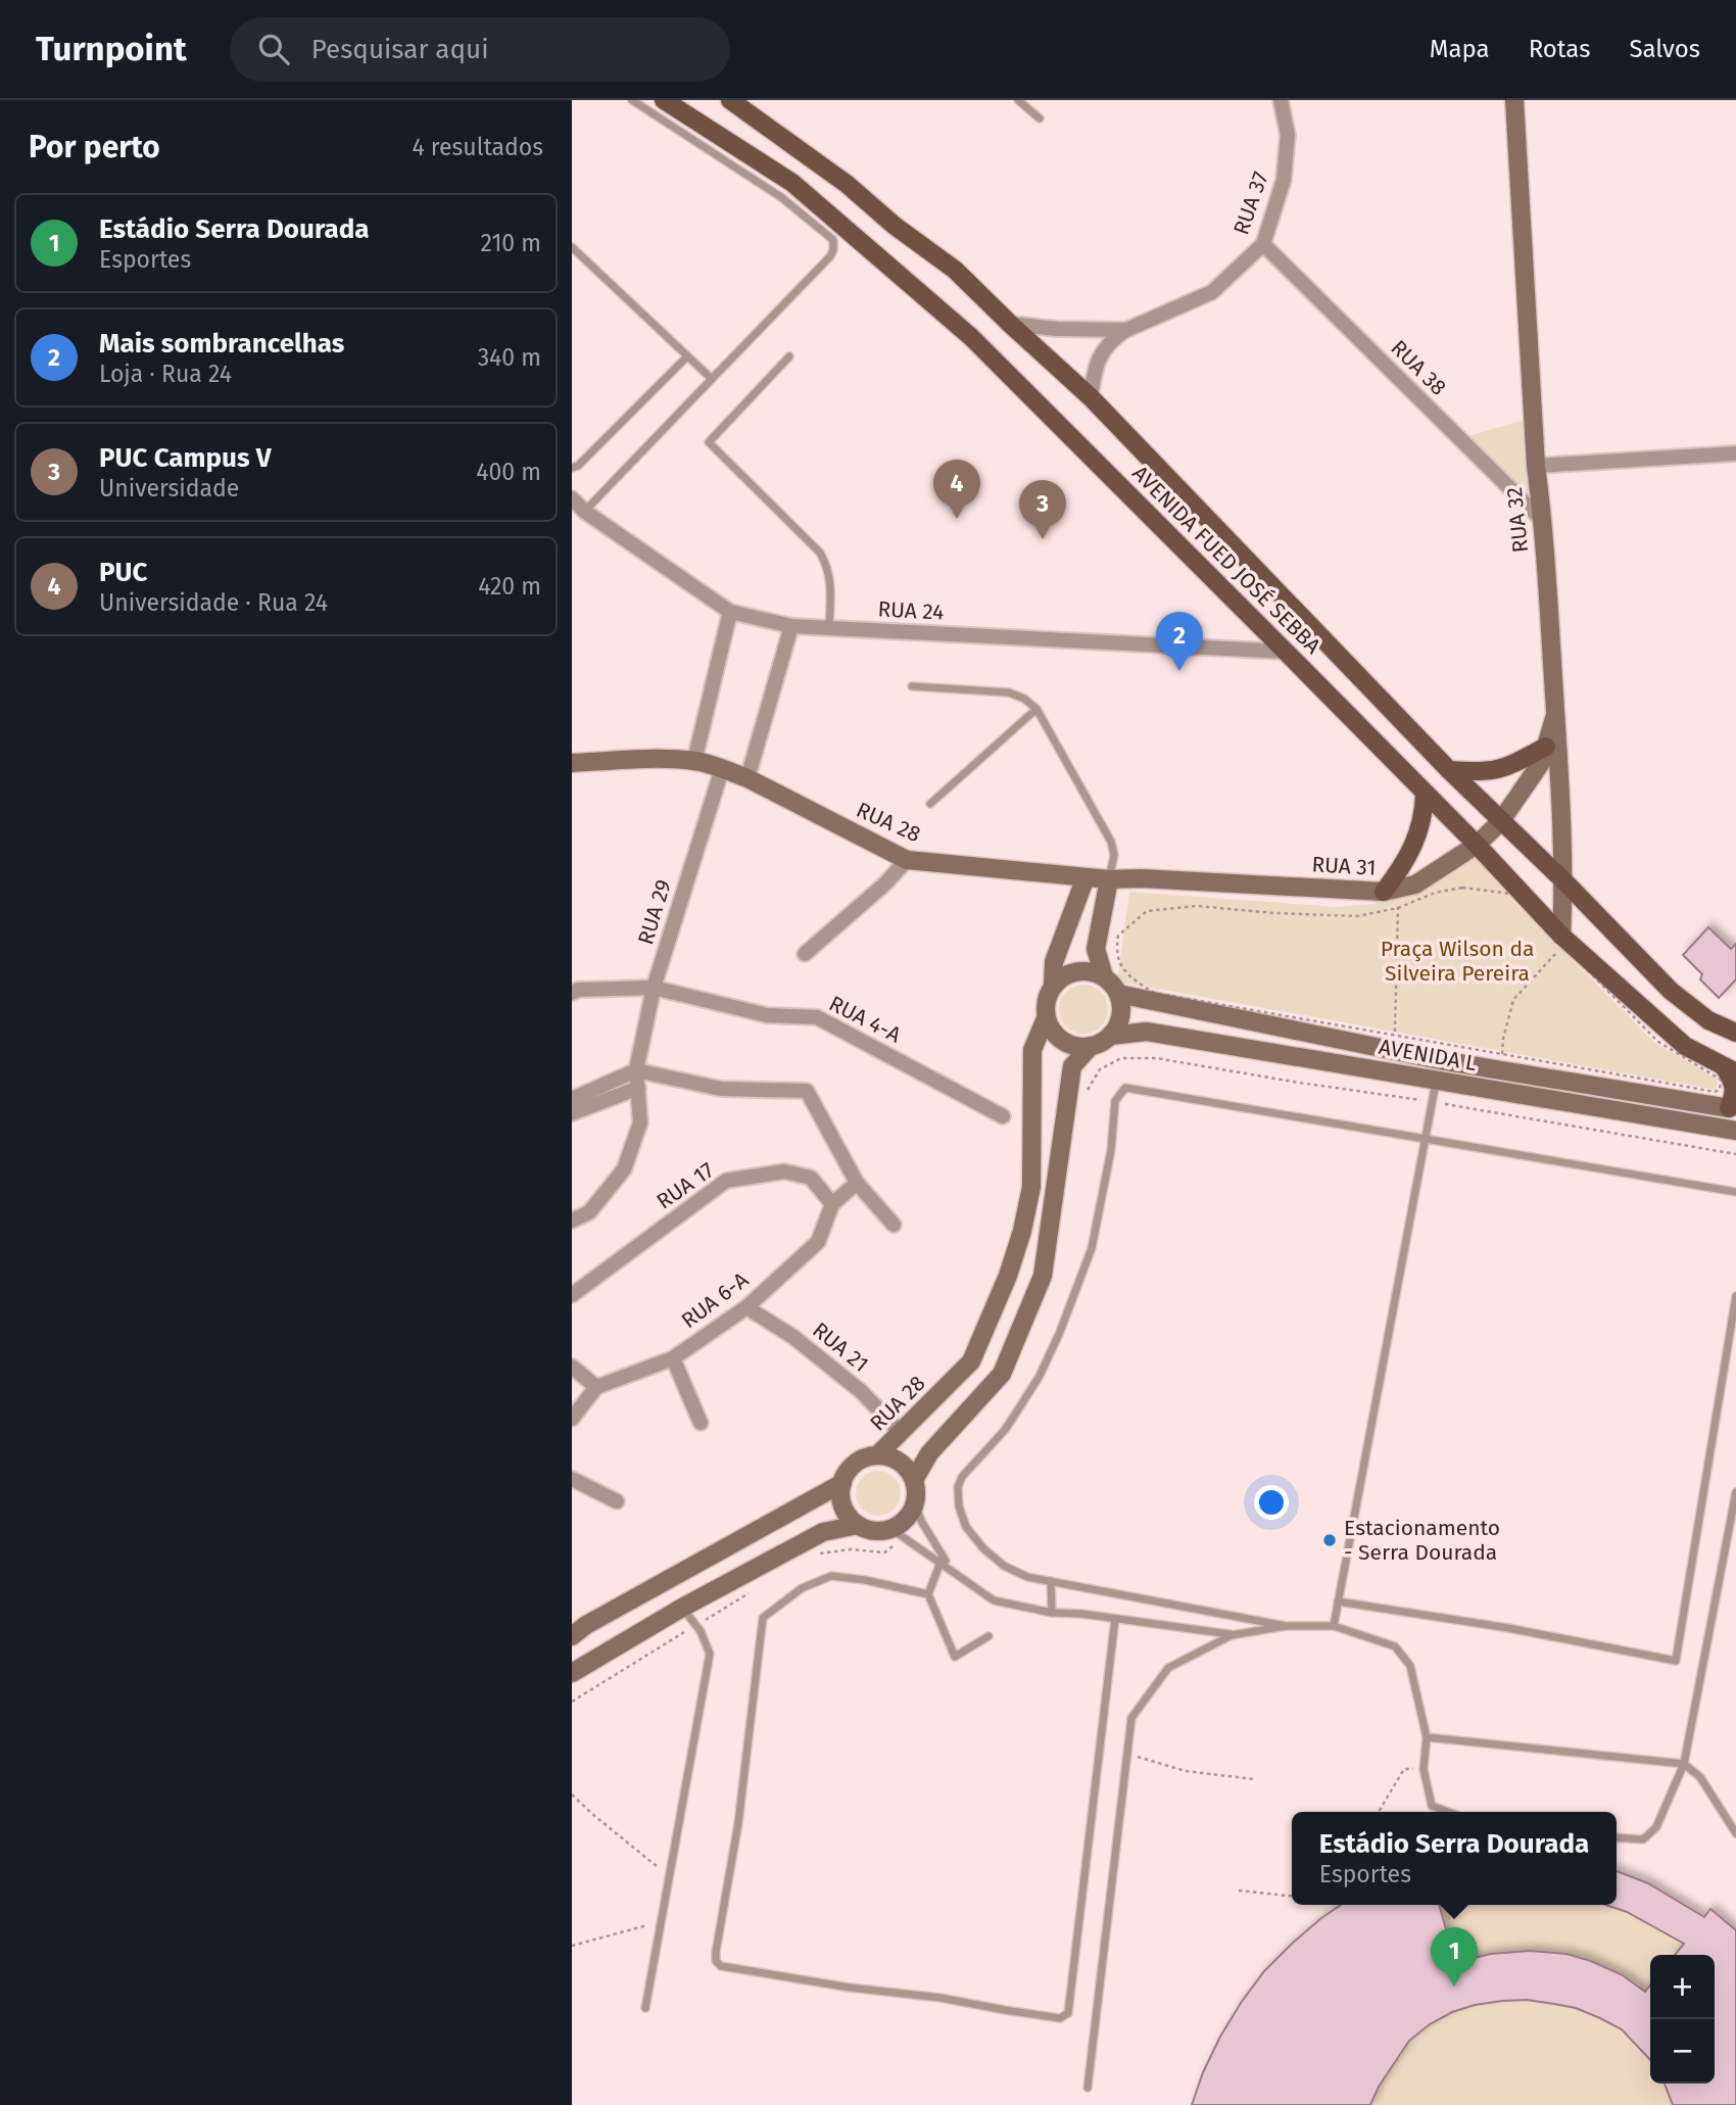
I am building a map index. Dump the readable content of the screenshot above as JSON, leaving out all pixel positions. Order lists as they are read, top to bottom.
{
  "streets": {
    "main road": [
      "RUA 32",
      "AVENIDA FUED JOSÉ SEBBA",
      "RUA 28",
      "RUA 31",
      "AVENIDA L"
    ],
    "street": [
      "RUA 37",
      "RUA 38",
      "RUA 24",
      "RUA 29",
      "RUA 4-A",
      "RUA 17",
      "RUA 6-A",
      "RUA 21"
    ]
  },
  "crossings": [
    ["RUA 37", "RUA 38"],
    ["RUA 37", "AVENIDA FUED JOSÉ SEBBA"],
    ["RUA 38", "RUA 32"],
    ["RUA 32", "AVENIDA FUED JOSÉ SEBBA"],
    ["RUA 32", "RUA 31"],
    ["AVENIDA FUED JOSÉ SEBBA", "RUA 24"],
    ["AVENIDA FUED JOSÉ SEBBA", "RUA 31"],
    ["RUA 28", "RUA 31"],
    ["RUA 28", "RUA 29"],
    ["RUA 28", "AVENIDA L"],
    ["RUA 28", "RUA 21"],
    ["RUA 29", "RUA 4-A"],
    ["RUA 17", "RUA 6-A"],
    ["RUA 6-A", "RUA 21"]
  ],
  "parks": ["Praça Wilson da Silveira Pereira"],
  "places": ["Estacionamento - Serra Dourada"],
  "page": {
    "header": "Turnpoint",
    "search": "Pesquisar aqui",
    "nav": ["Mapa", "Rotas", "Salvos"],
    "heading": ["Por perto", "4 resultados"],
    "list": [
      {
        "mark": "1",
        "name": "Estádio Serra Dourada",
        "note": "Esportes",
        "value": "210 m"
      },
      {
        "mark": "2",
        "name": "Mais sombrancelhas",
        "note": "Loja · Rua 24",
        "value": "340 m"
      },
      {
        "mark": "3",
        "name": "PUC Campus V",
        "note": "Universidade",
        "value": "400 m"
      },
      {
        "mark": "4",
        "name": "PUC",
        "note": "Universidade · Rua 24",
        "value": "420 m"
      }
    ],
    "pins": [
      "4",
      "3",
      "2",
      "1"
    ],
    "popup": ["Estádio Serra Dourada", "Esportes"],
    "map_buttons": ["+", "−"]
  }
}
